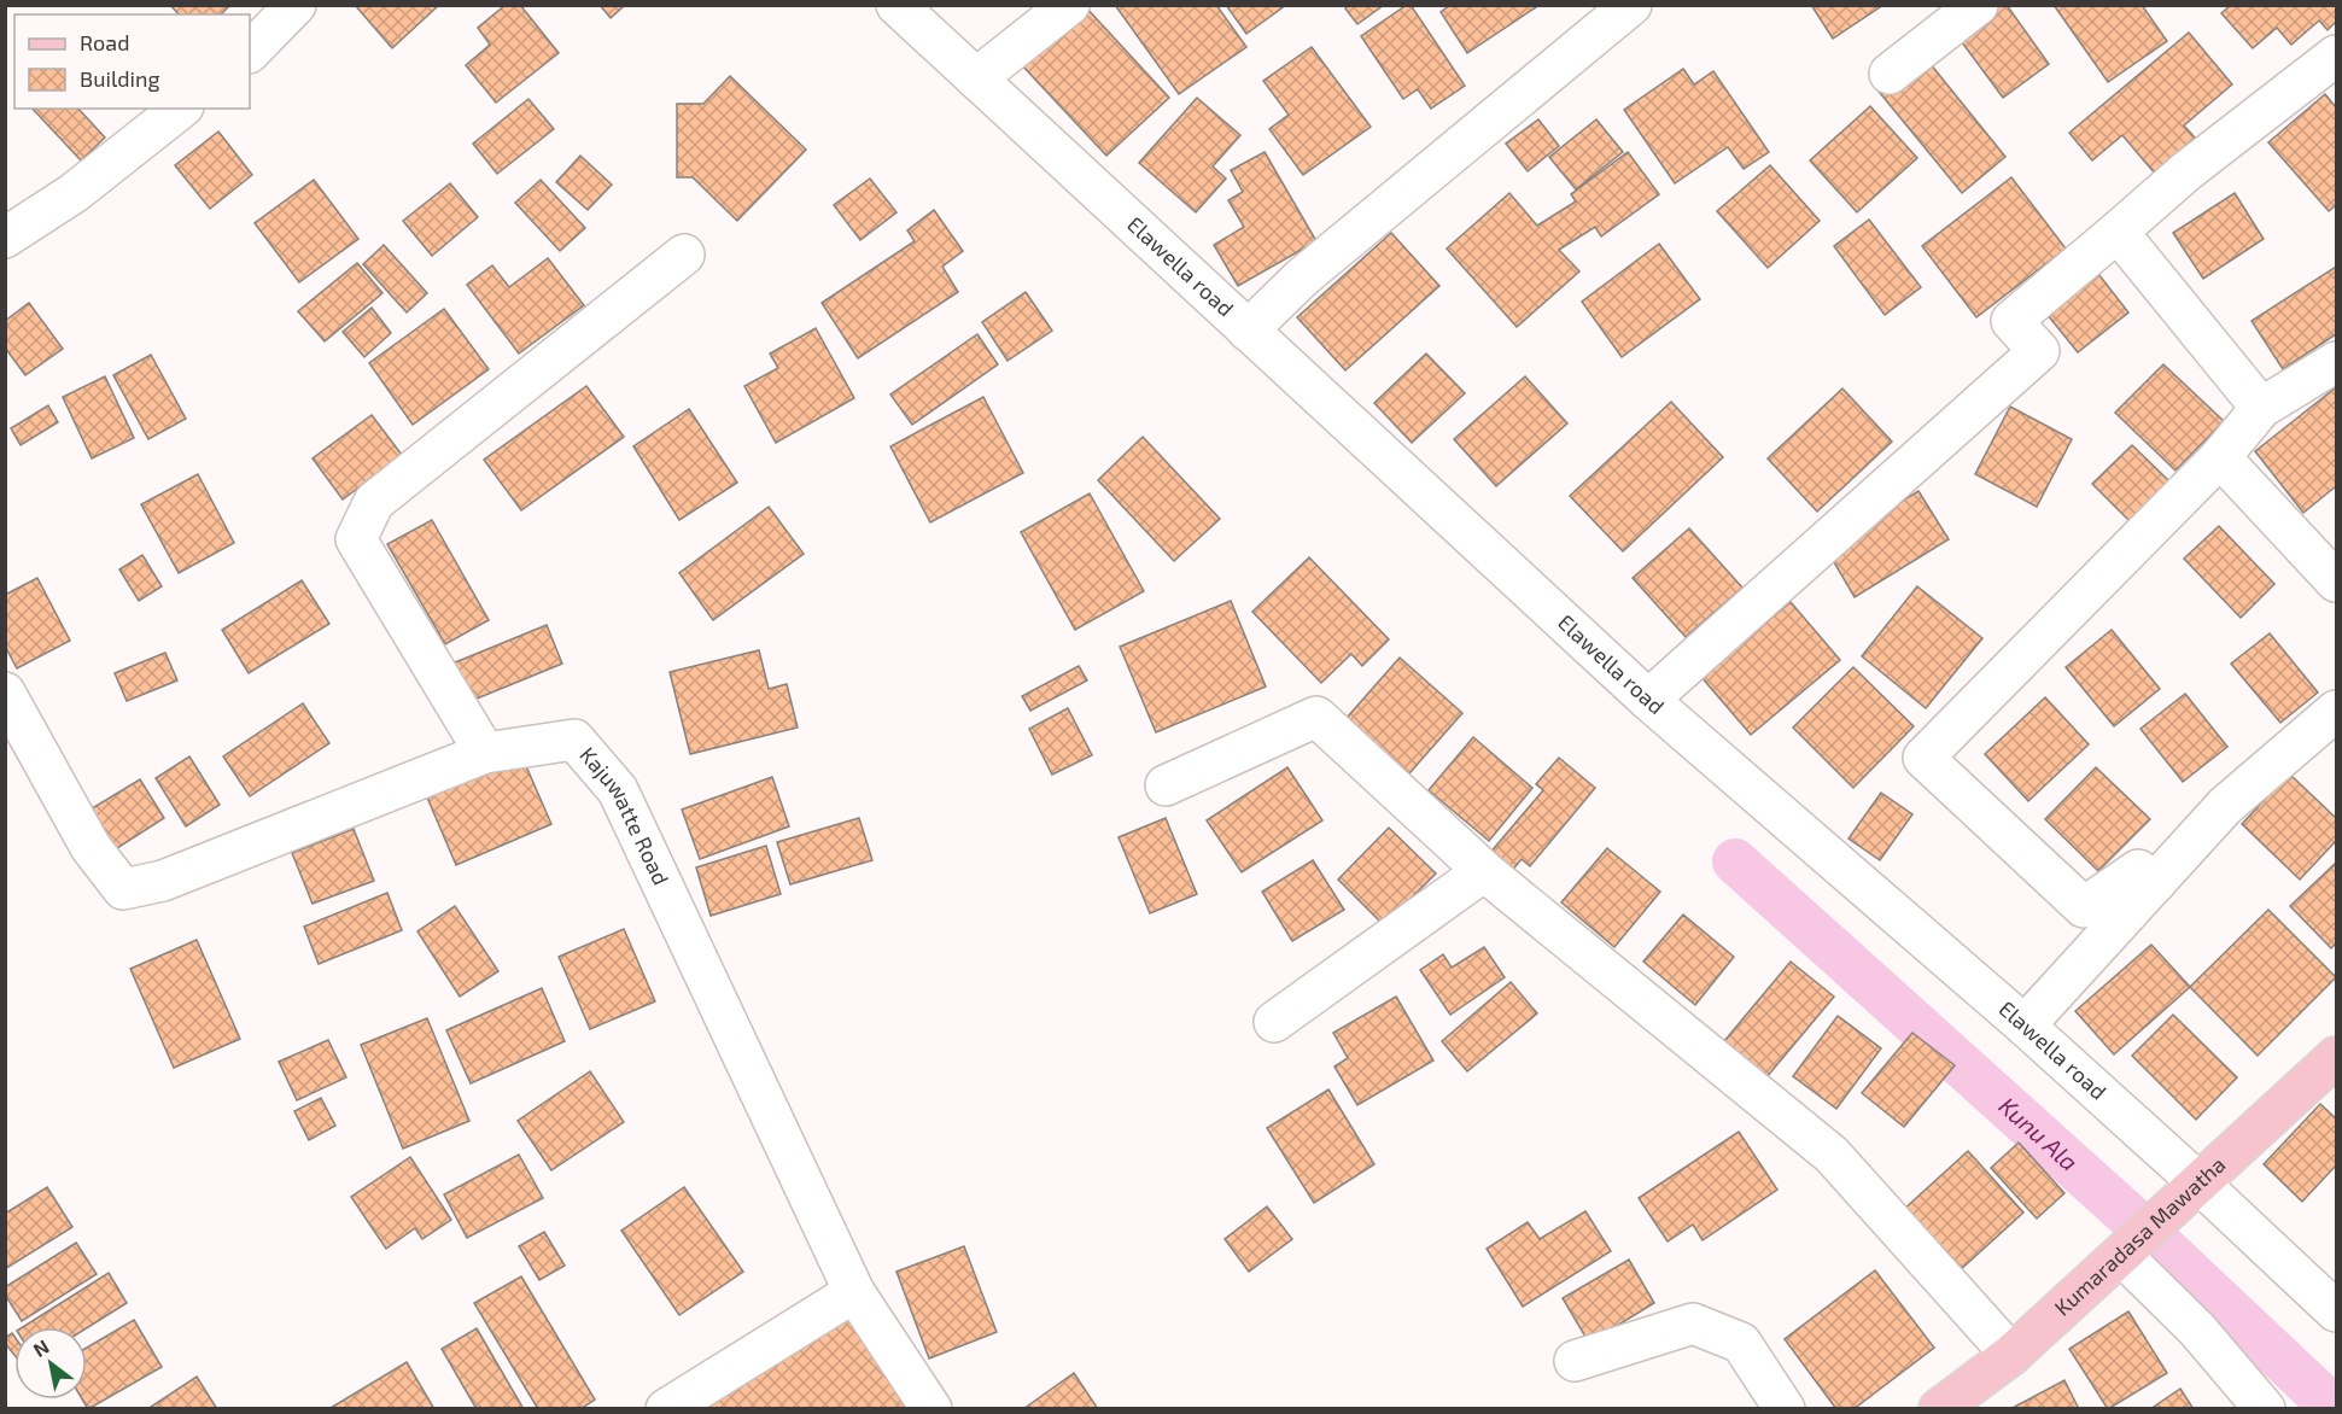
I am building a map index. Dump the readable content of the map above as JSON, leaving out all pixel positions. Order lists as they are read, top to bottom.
{
  "streets": {
    "main road": ["Kumaradasa Mawatha"],
    "street": ["Elawella road", "Kajuwatte Road"]
  },
  "crossings": [
    ["Elawella road", "Kumaradasa Mawatha"]
  ],
  "water": ["Kunu Ala"],
  "legend": ["Road", "Building"],
  "north": "top left"
}
